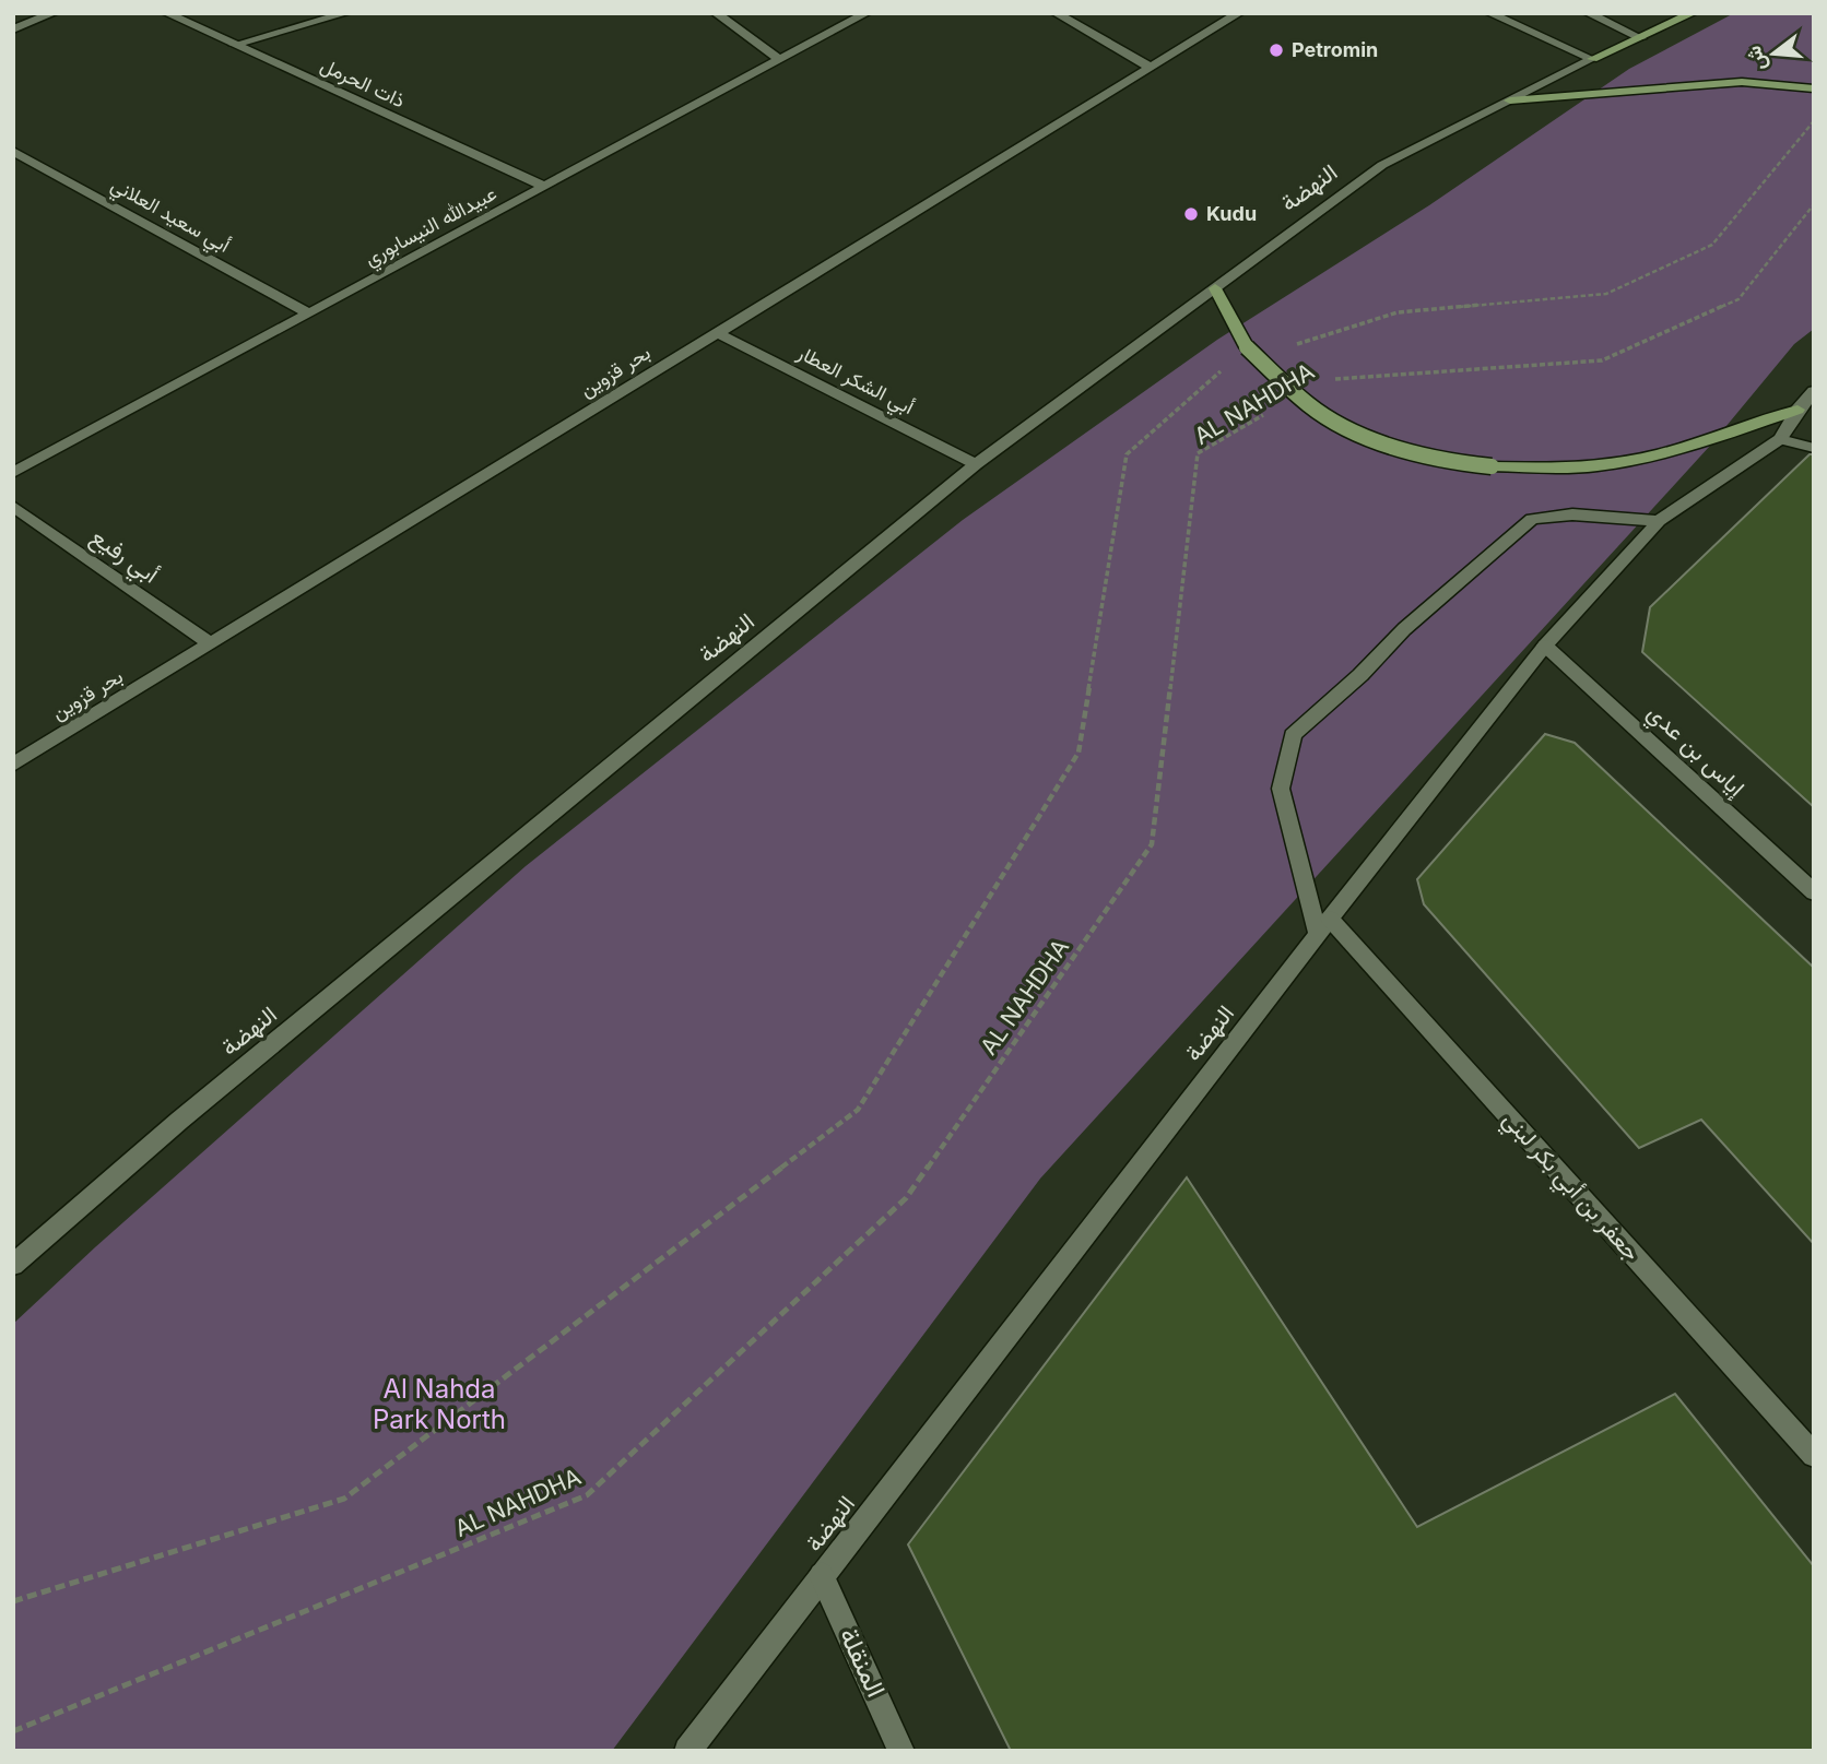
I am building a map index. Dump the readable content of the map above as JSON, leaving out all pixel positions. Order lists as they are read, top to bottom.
{
  "streets": {
    "main road": ["النهضة"],
    "street": [
      "ذات الحرمل",
      "أبي سعيد العلاني",
      "عبيدالله النيسابوري",
      "بحر قزوين",
      "أبي الشكر العطار",
      "أبي رفيع",
      "إياس بن عدي",
      "جعفر بن أبي بكر لبني",
      "المنقلة"
    ],
    "path": ["AL NAHDHA"]
  },
  "crossings": [
    ["ذات الحرمل", "عبيدالله النيسابوري"],
    ["النهضة", "أبي الشكر العطار"],
    ["النهضة", "إياس بن عدي"],
    ["النهضة", "جعفر بن أبي بكر لبني"],
    ["النهضة", "المنقلة"],
    ["أبي سعيد العلاني", "عبيدالله النيسابوري"],
    ["بحر قزوين", "أبي الشكر العطار"],
    ["بحر قزوين", "أبي رفيع"]
  ],
  "parks": ["Al Nahda Park North"],
  "places": ["Petromin", "Kudu"],
  "north": "left"
}
